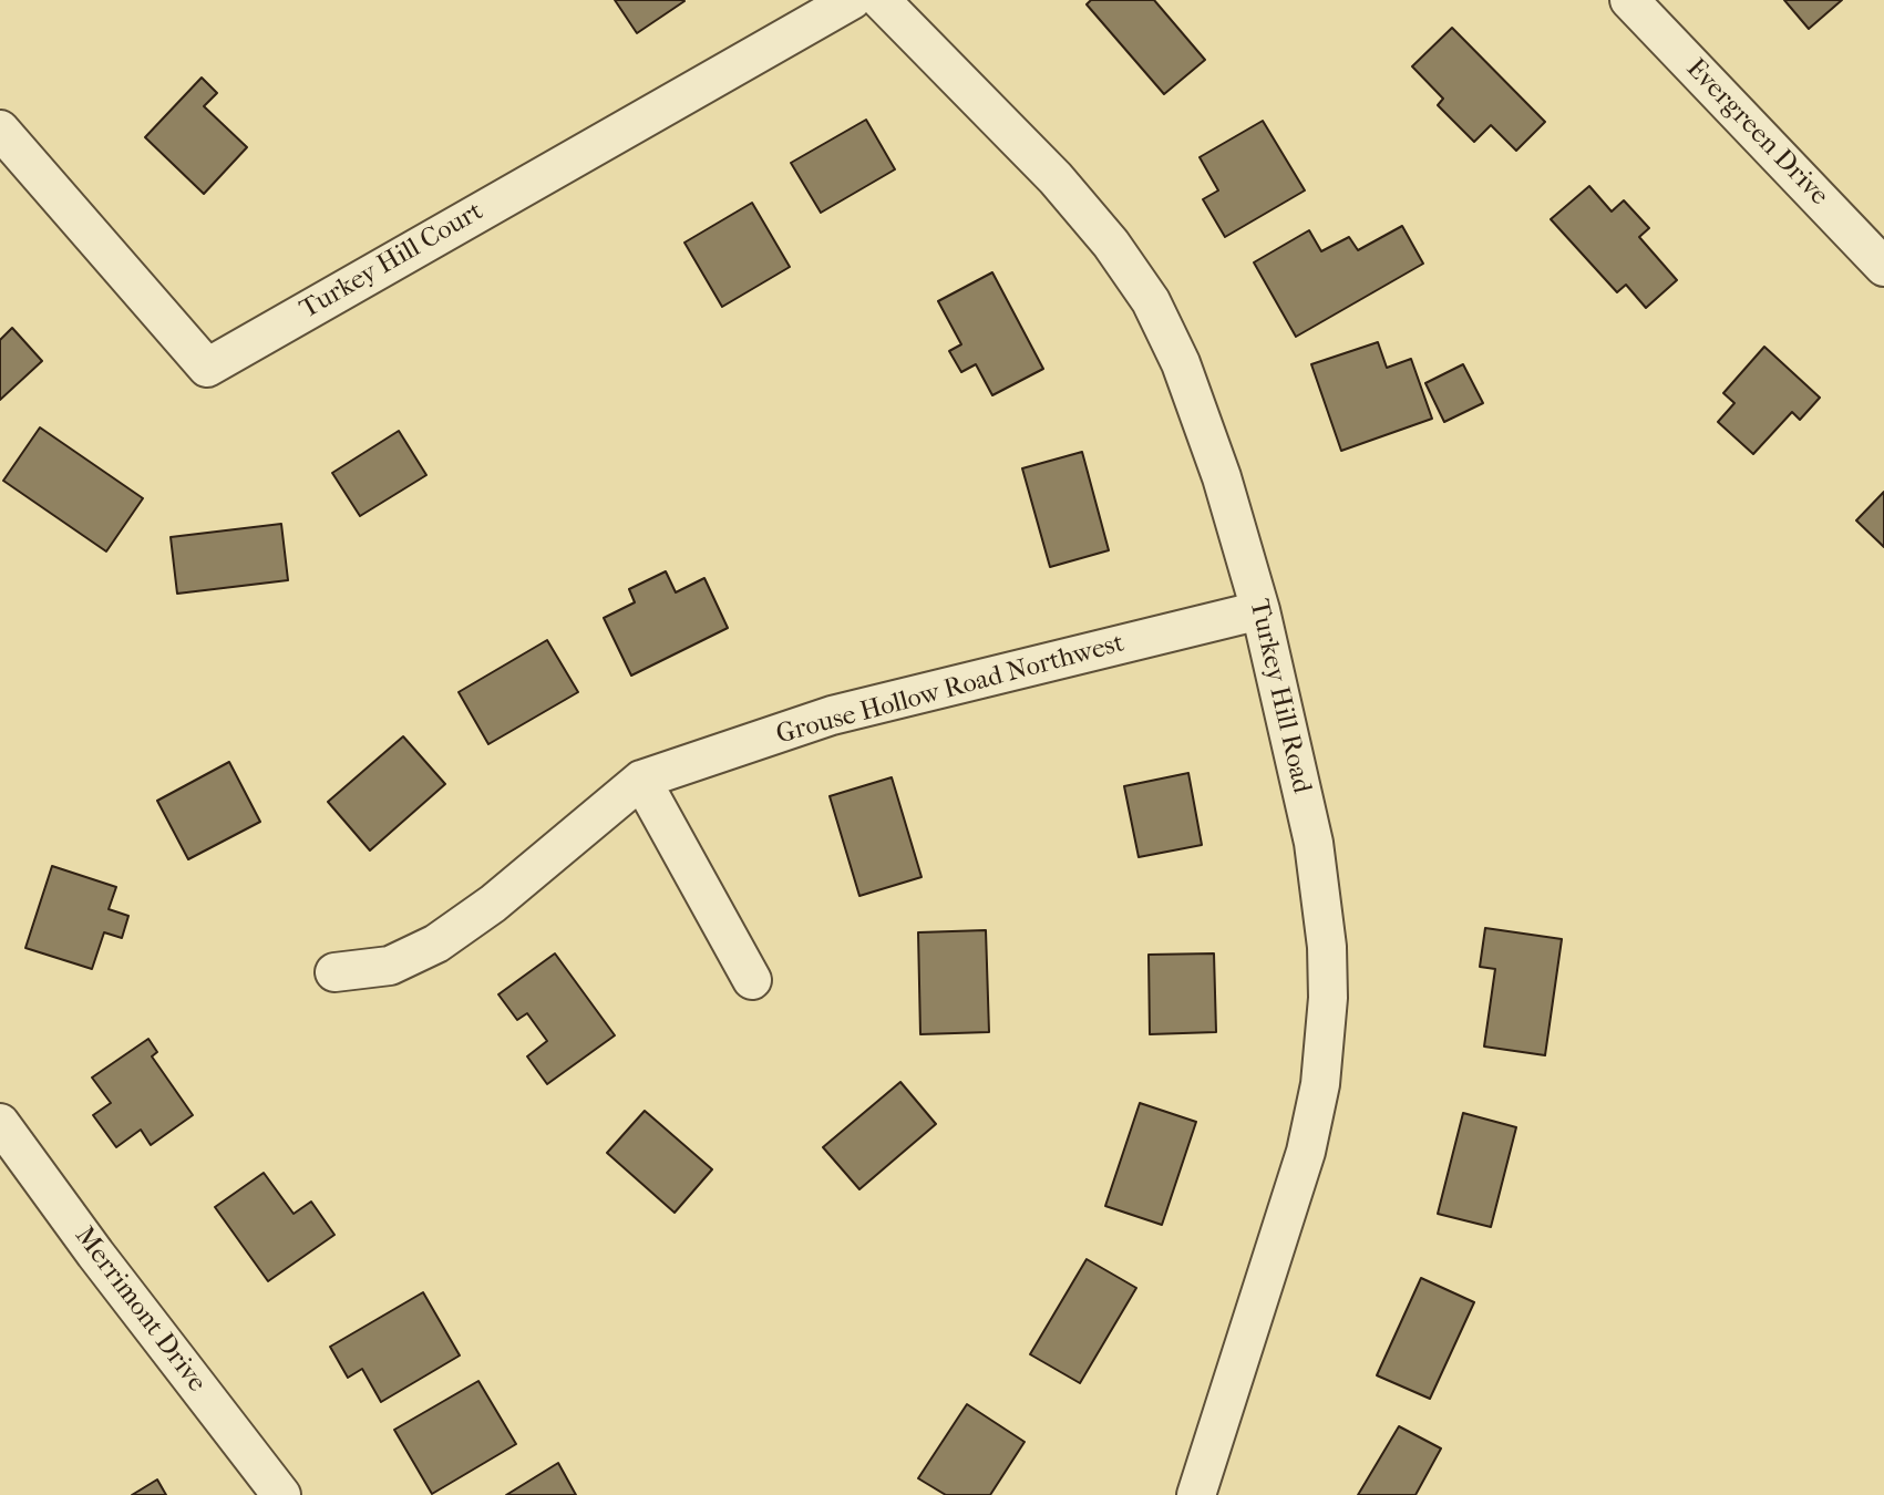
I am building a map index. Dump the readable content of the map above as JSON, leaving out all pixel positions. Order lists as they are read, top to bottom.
{
  "streets": {
    "street": [
      "Evergreen Drive",
      "Turkey Hill Court",
      "Grouse Hollow Road Northwest",
      "Turkey Hill Road",
      "Merrimont Drive"
    ]
  },
  "crossings": [
    ["Grouse Hollow Road Northwest", "Turkey Hill Road"]
  ]
}
